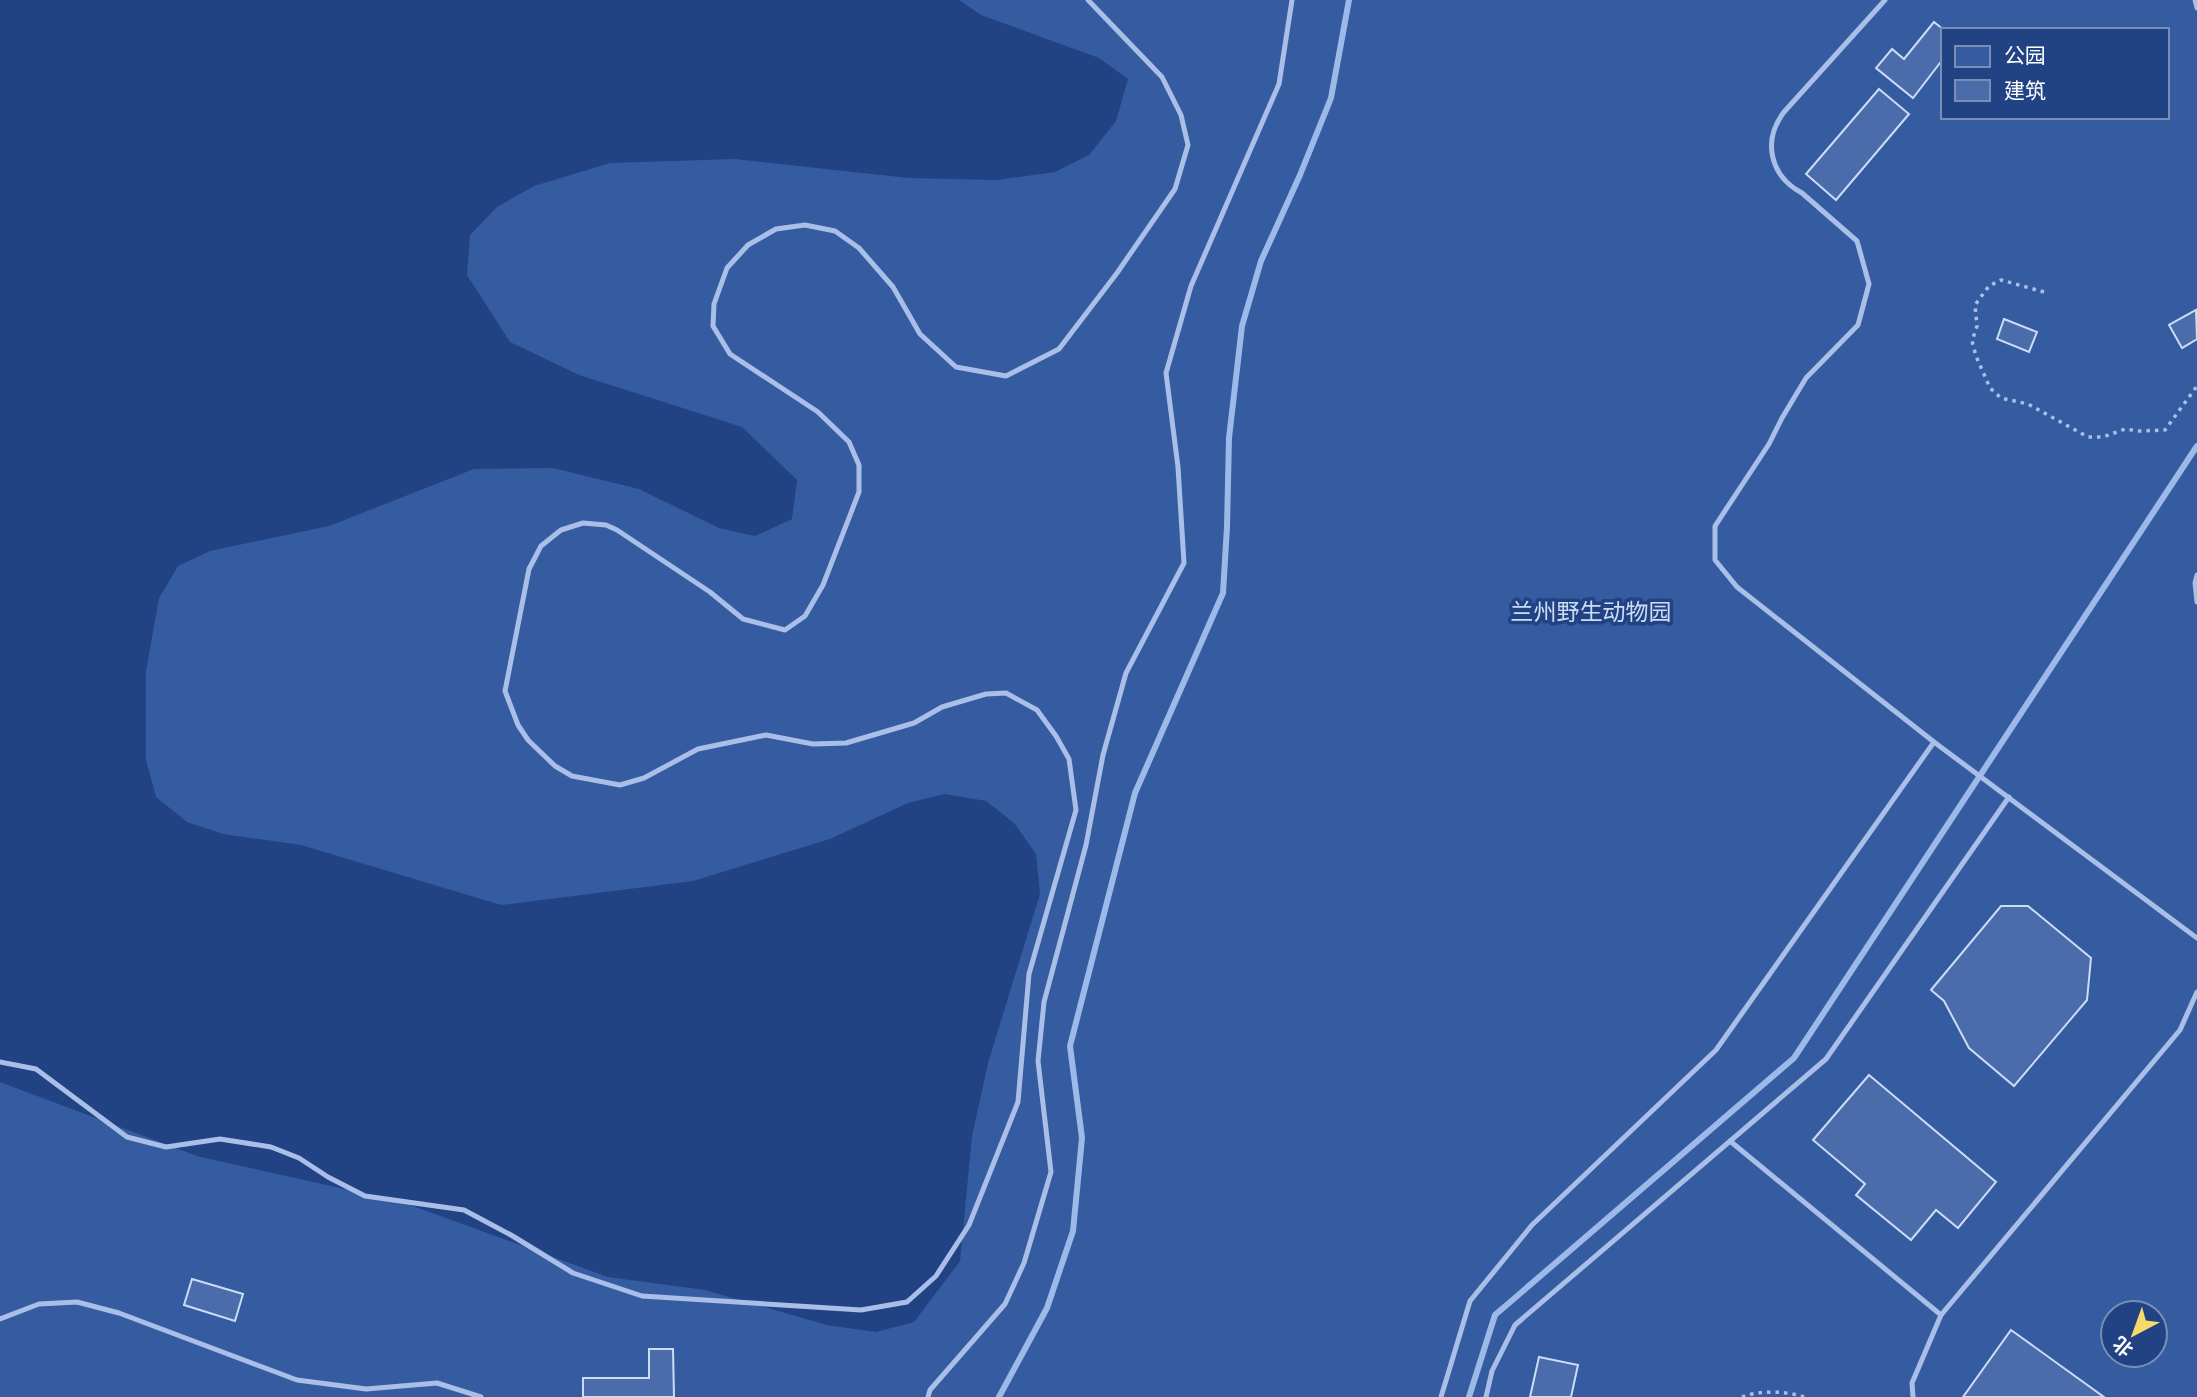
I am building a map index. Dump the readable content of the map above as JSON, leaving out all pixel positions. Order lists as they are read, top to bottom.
{
  "parks": ["兰州野生动物园"],
  "legend": ["公园", "建筑"],
  "north": "bottom left"
}
